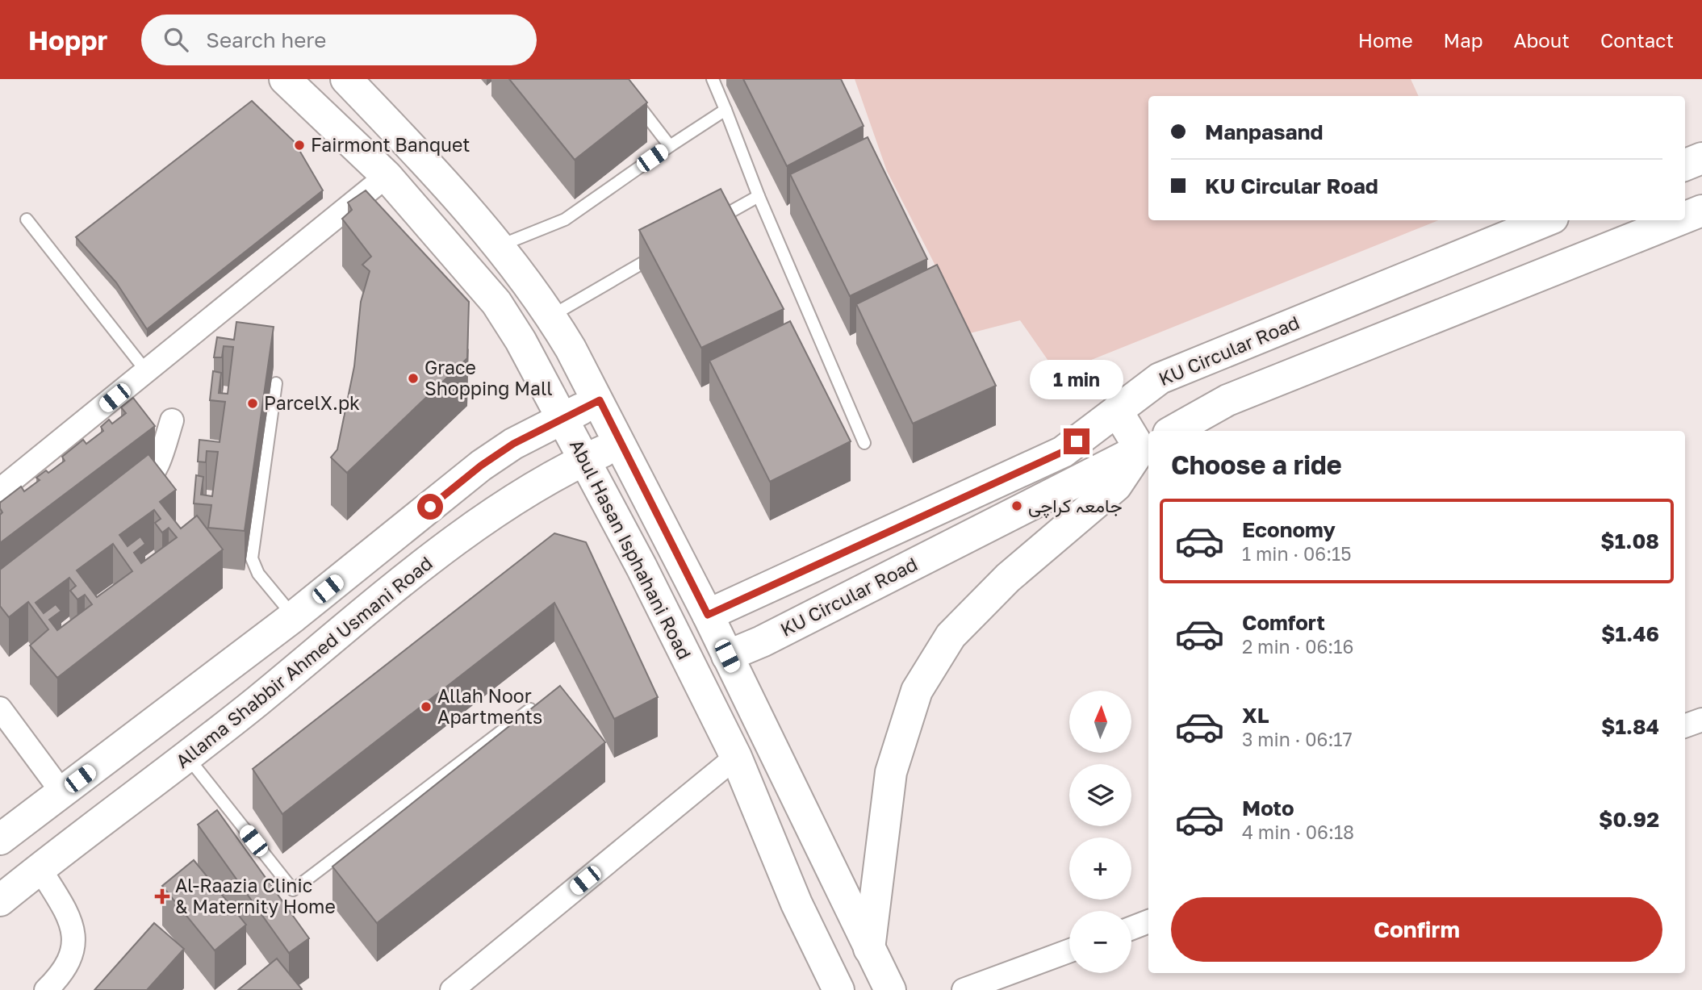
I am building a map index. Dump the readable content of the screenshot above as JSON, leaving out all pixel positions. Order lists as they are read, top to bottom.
{
  "streets": {
    "main road": ["KU Circular Road", "Abul Hasan Isphahani Road", "Allama Shabbir Ahmed Usmani Road"]
  },
  "crossings": [
    ["KU Circular Road", "Abul Hasan Isphahani Road"],
    ["Abul Hasan Isphahani Road", "Allama Shabbir Ahmed Usmani Road"]
  ],
  "places": {
    "other": [
      "Fairmont Banquet",
      "Grace Shopping Mall",
      "ParcelX.pk",
      "جامعہ کراچی",
      "Allah Noor Apartments"
    ],
    "health": ["Al-Raazia Clinic & Maternity Home"]
  },
  "north": "top",
  "page": {
    "header": "Hoppr",
    "search": "Search here",
    "nav": [
      "Home",
      "Map",
      "About",
      "Contact"
    ],
    "banner": ["Manpasand", "KU Circular Road"],
    "bubble": "1 min",
    "heading": "Choose a ride",
    "list": [
      {
        "name": "Economy",
        "note": "1 min · 06:15",
        "value": "$1.08"
      },
      {
        "name": "Comfort",
        "note": "2 min · 06:16",
        "value": "$1.46"
      },
      {
        "name": "XL",
        "note": "3 min · 06:17",
        "value": "$1.84"
      },
      {
        "name": "Moto",
        "note": "4 min · 06:18",
        "value": "$0.92"
      }
    ],
    "map_buttons": ["+", "−"],
    "buttons": "Confirm"
  }
}
